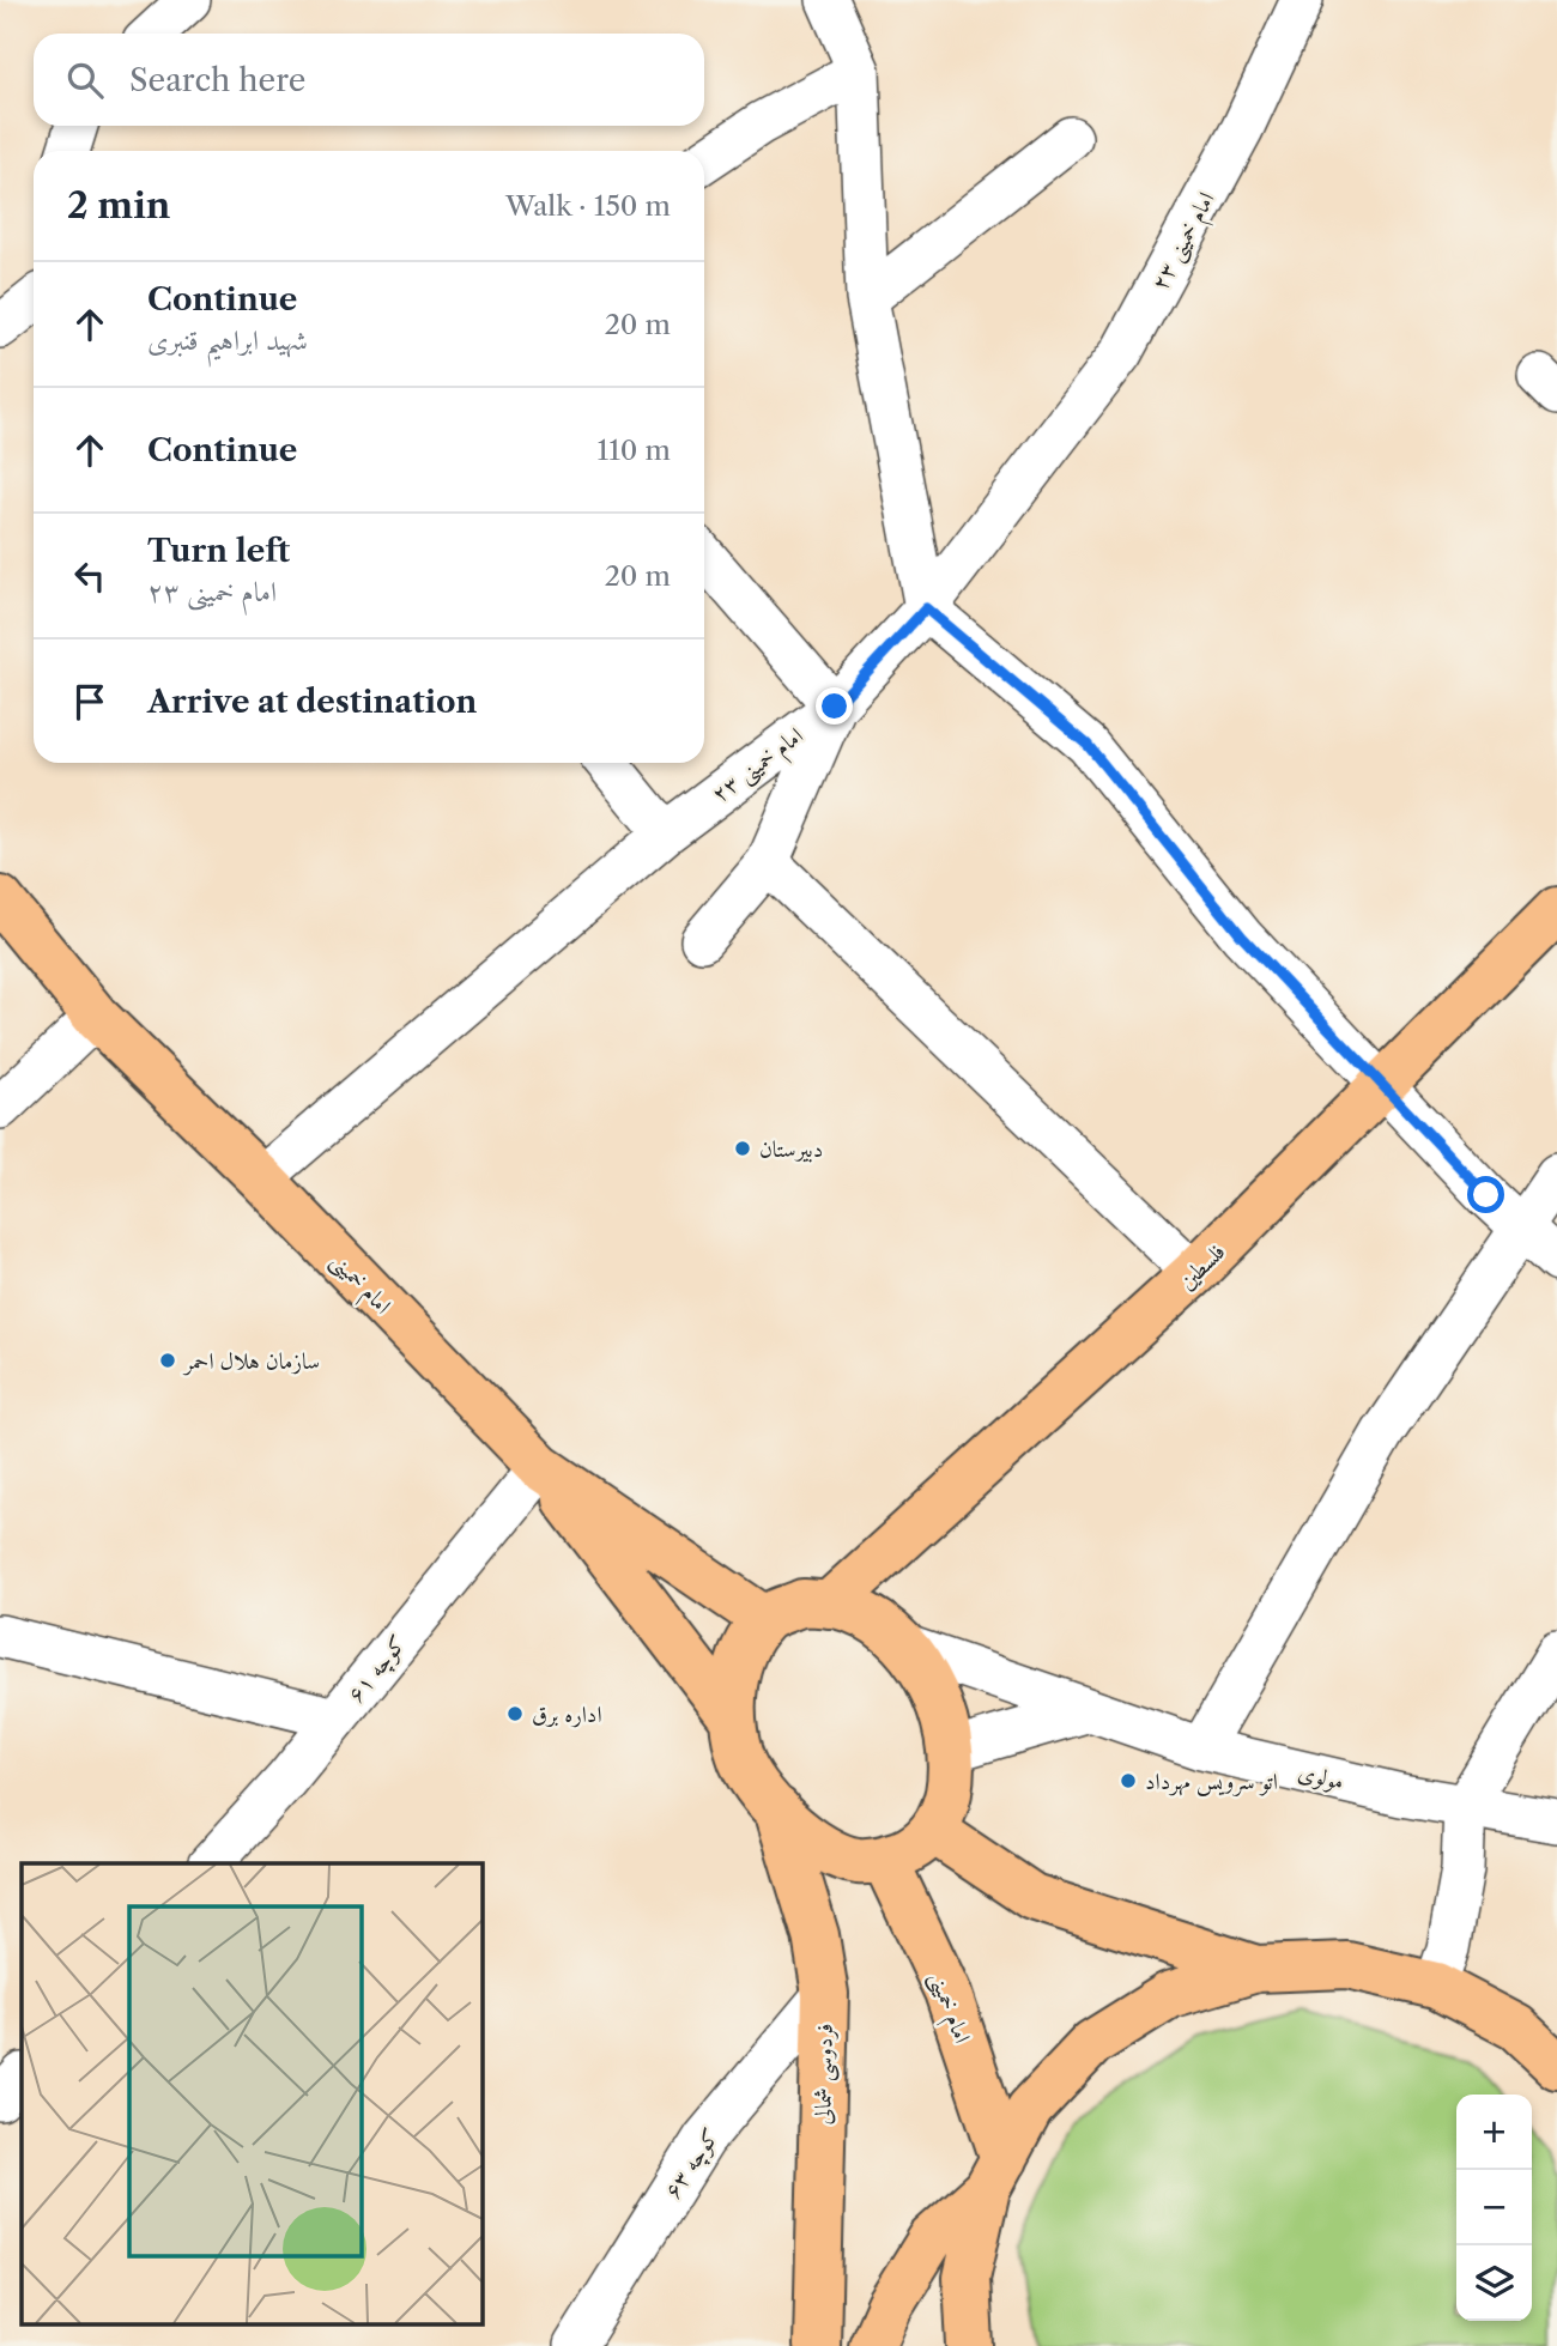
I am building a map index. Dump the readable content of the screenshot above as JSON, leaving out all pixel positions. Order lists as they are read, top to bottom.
{
  "streets": {
    "main road": ["فلسطین", "امام خمینی", "فردوسی شمالی"],
    "street": [
      "امام خمینی ۲۳",
      "کوچه ۶۱",
      "مولوی",
      "کوچه ۶۳"
    ]
  },
  "crossings": [
    ["امام خمینی ۲۳", "امام خمینی"],
    ["فلسطین", "امام خمینی"],
    ["فلسطین", "مولوی"],
    ["فلسطین", "فردوسی شمالی"],
    ["امام خمینی", "کوچه ۶۱"],
    ["امام خمینی", "مولوی"],
    ["امام خمینی", "فردوسی شمالی"],
    ["مولوی", "فردوسی شمالی"],
    ["فردوسی شمالی", "کوچه ۶۳"]
  ],
  "places": [
    "دبیرستان",
    "سازمان هلال احمر",
    "اداره برق",
    "اتو سرویس مهرداد"
  ],
  "page": {
    "search": "Search here",
    "heading": ["2 min", "Walk · 150 m"],
    "list": [
      ["Continue", "شهید ابراهیم قنبری", "20 m"],
      ["Continue", "110 m"],
      ["Turn left", "امام خمینی ۲۳", "20 m"],
      "Arrive at destination"
    ],
    "map_buttons": ["+", "−"]
  }
}
